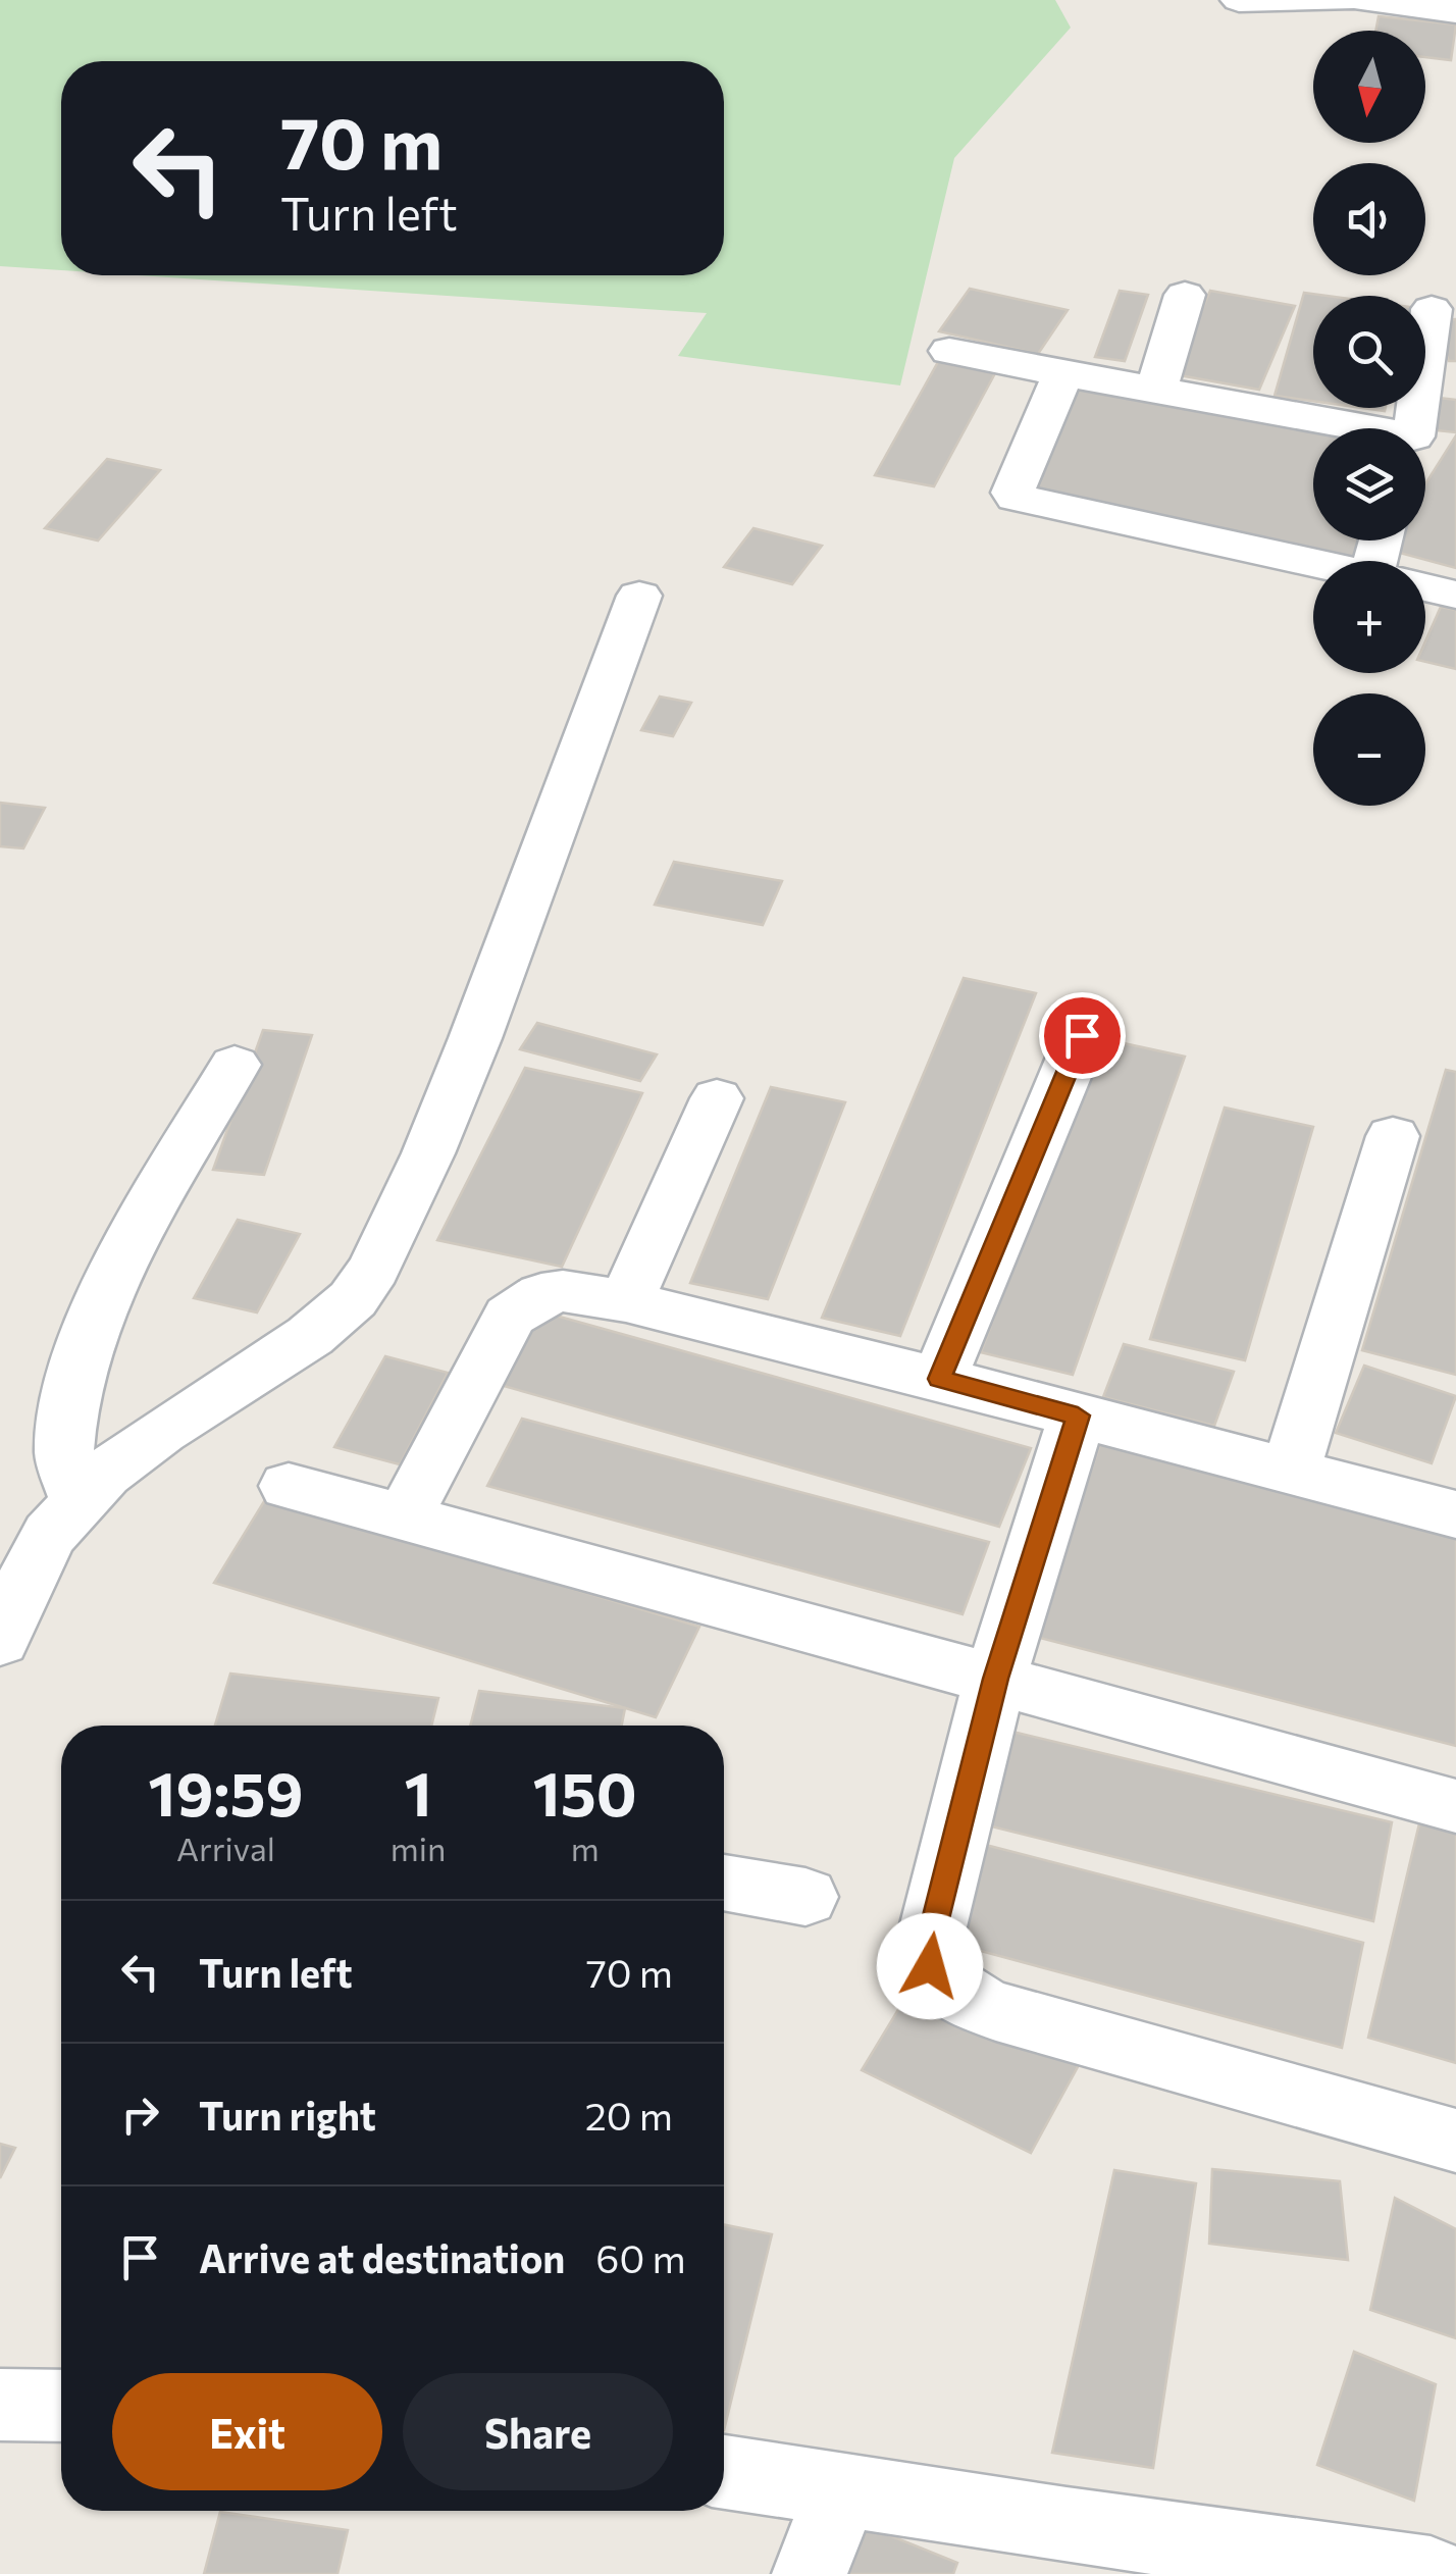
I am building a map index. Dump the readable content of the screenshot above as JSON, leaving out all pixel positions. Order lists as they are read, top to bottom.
{
  "north": "bottom",
  "page": {
    "map_buttons": ["+", "−"],
    "turn": ["70 m", "Turn left"],
    "eta": [
      "19:59",
      "Arrival",
      "1",
      "min",
      "150",
      "m"
    ],
    "list": [
      {
        "name": "Turn left",
        "value": "70 m"
      },
      {
        "name": "Turn right",
        "value": "20 m"
      },
      {
        "name": "Arrive at destination",
        "value": "60 m"
      }
    ],
    "buttons": ["Exit", "Share"]
  }
}
